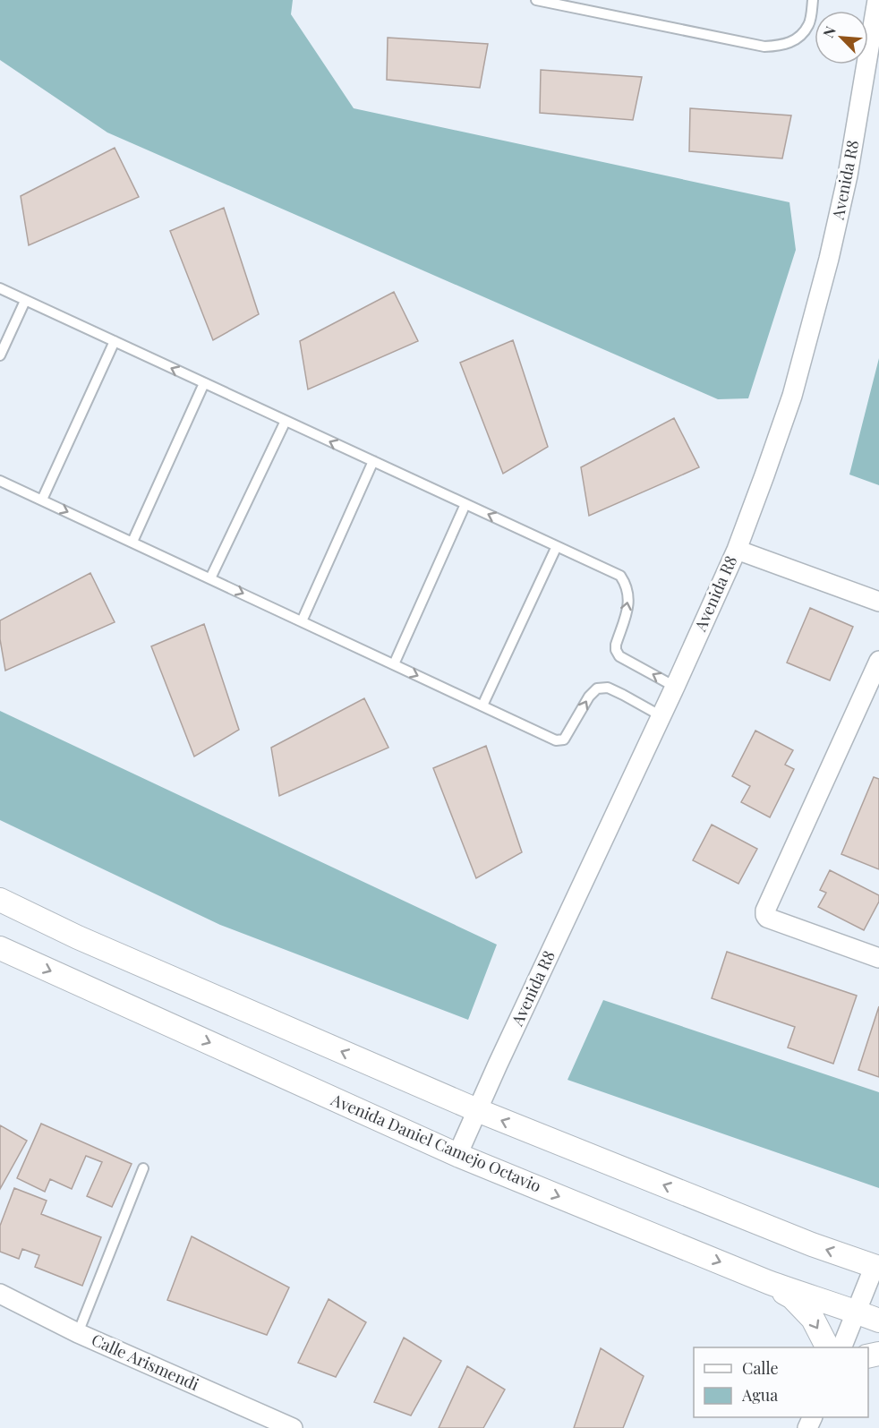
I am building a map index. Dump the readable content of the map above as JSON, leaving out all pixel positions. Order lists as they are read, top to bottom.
{
  "streets": {
    "street": ["Avenida R8", "Avenida Daniel Camejo Octavio", "Calle Arismendi"]
  },
  "crossings": [
    ["Avenida R8", "Avenida Daniel Camejo Octavio"]
  ],
  "legend": ["Calle", "Agua"],
  "north": "top left"
}
